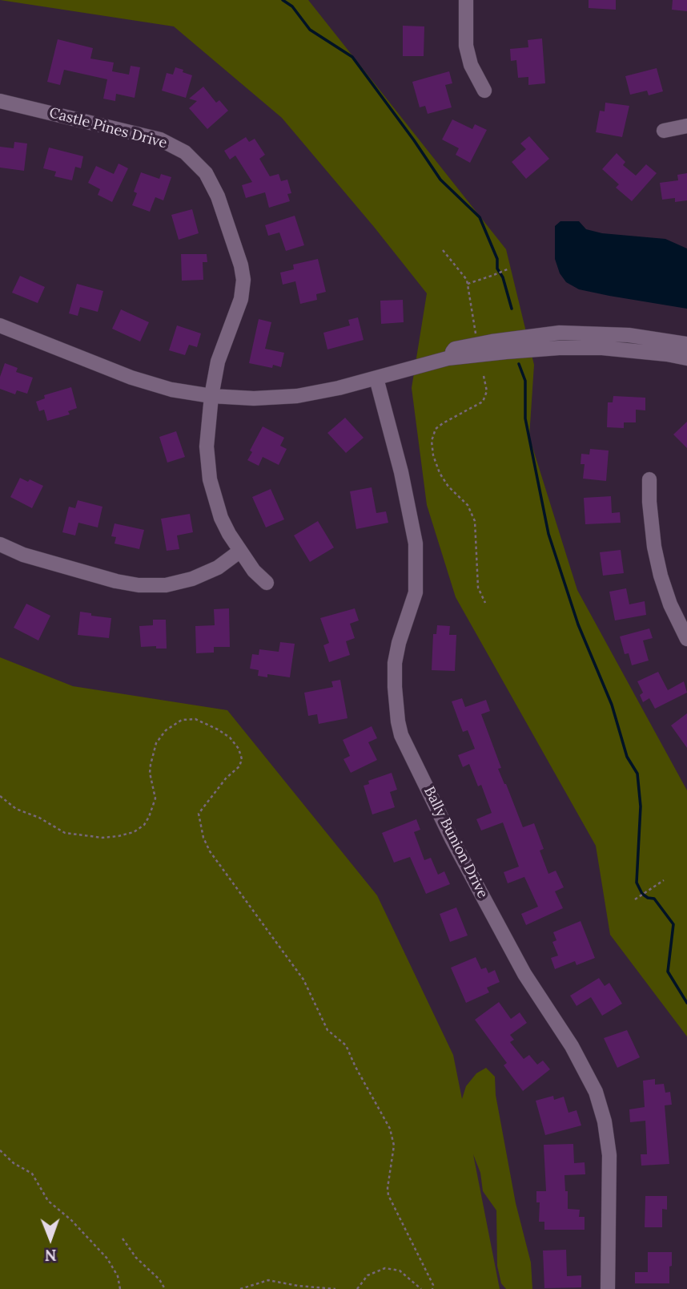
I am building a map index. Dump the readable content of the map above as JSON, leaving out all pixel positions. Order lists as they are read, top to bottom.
{
  "streets": {
    "street": ["Castle Pines Drive", "Bally Bunion Drive"]
  },
  "north": "bottom"
}
